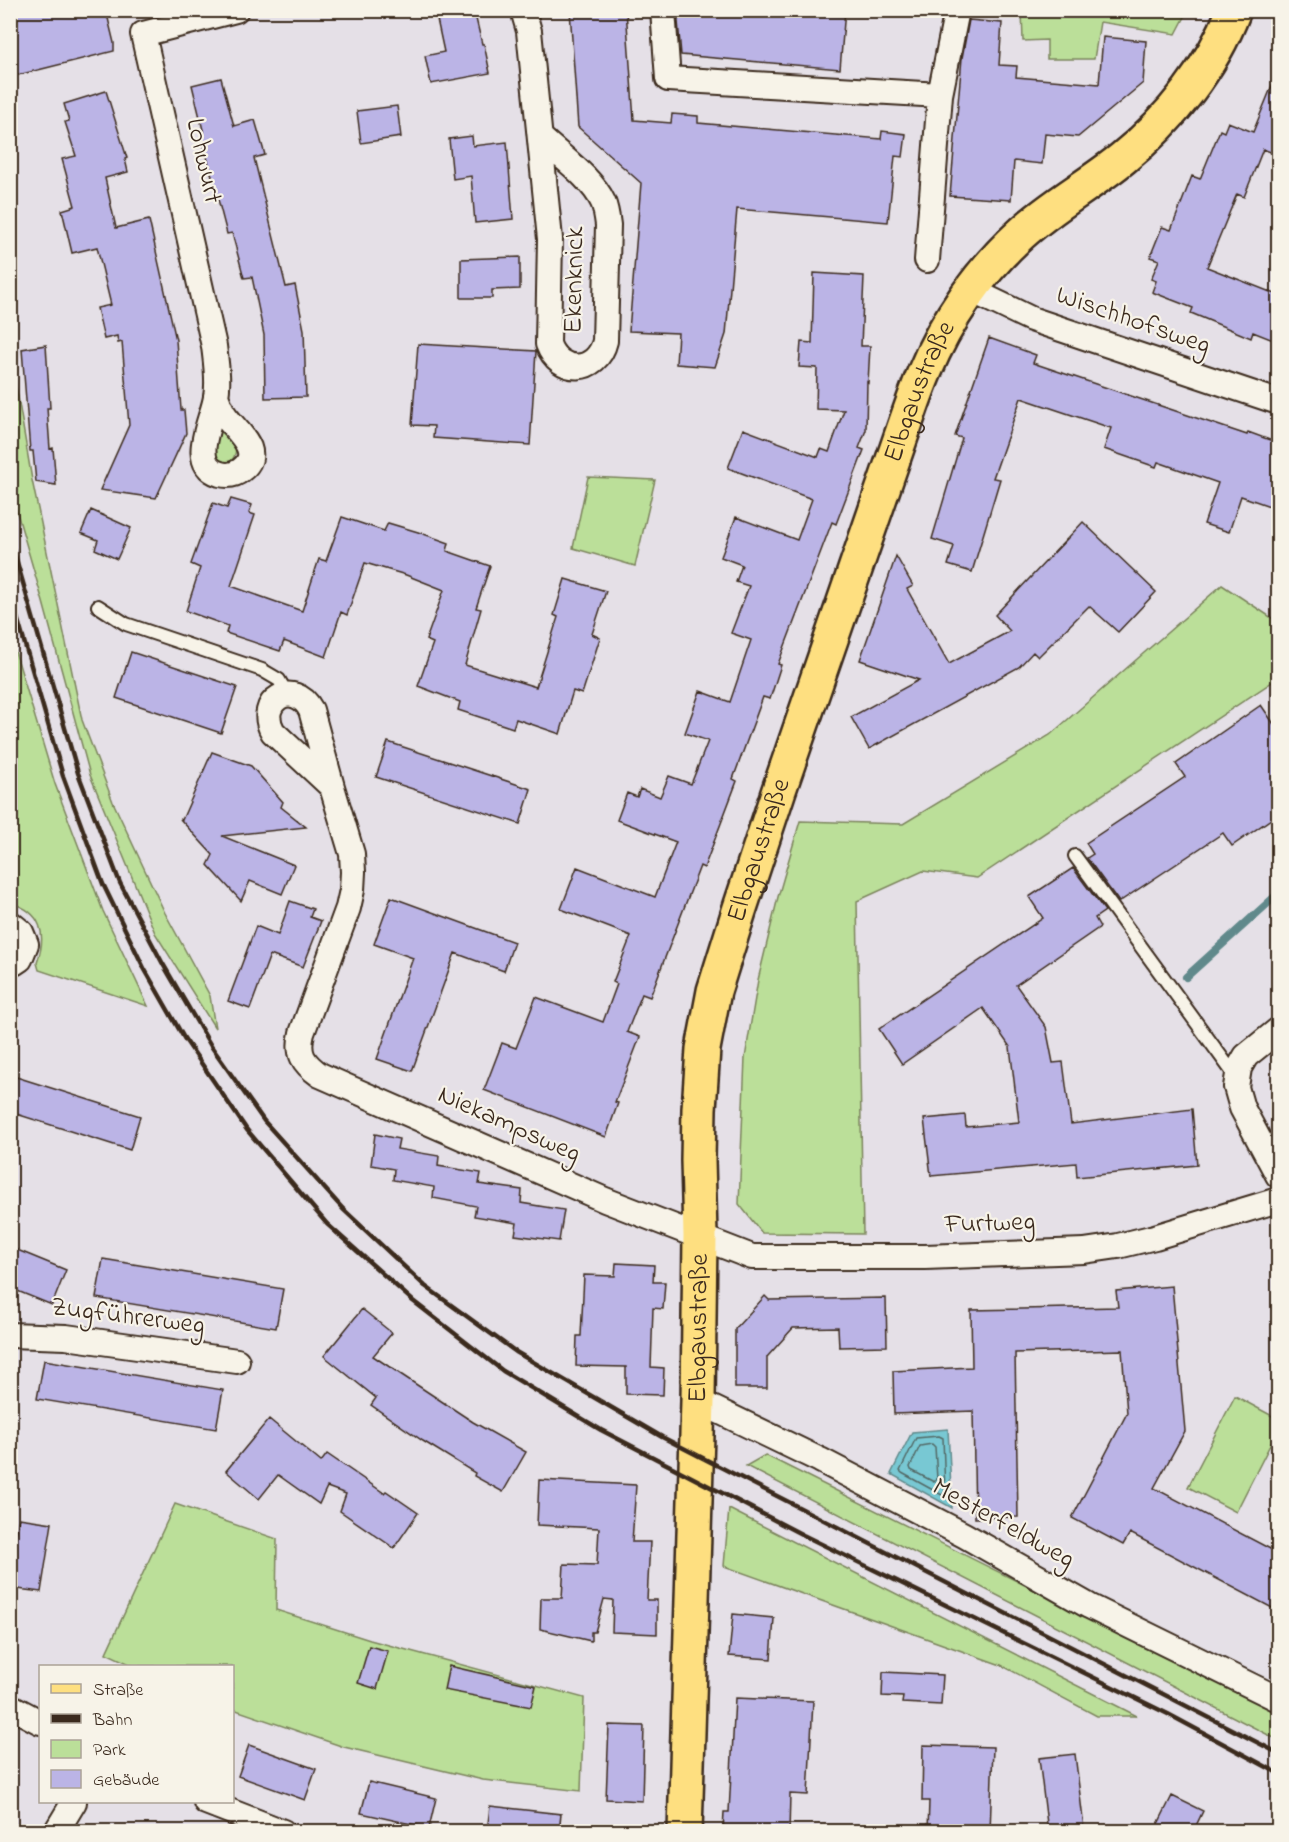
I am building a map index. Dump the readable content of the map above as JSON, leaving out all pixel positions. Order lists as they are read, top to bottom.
{
  "streets": {
    "main road": ["Elbgaustraße"],
    "street": [
      "Lohwurt",
      "Ekenknick",
      "Wischhofsweg",
      "Niekampsweg",
      "Furtweg",
      "Zugführerweg",
      "Mesterfeldweg"
    ]
  },
  "crossings": [
    ["Wischhofsweg", "Elbgaustraße"],
    ["Elbgaustraße", "Niekampsweg"],
    ["Elbgaustraße", "Furtweg"],
    ["Elbgaustraße", "Mesterfeldweg"],
    ["Niekampsweg", "Furtweg"]
  ],
  "legend": [
    "Straße",
    "Bahn",
    "Park",
    "Gebäude"
  ]
}
